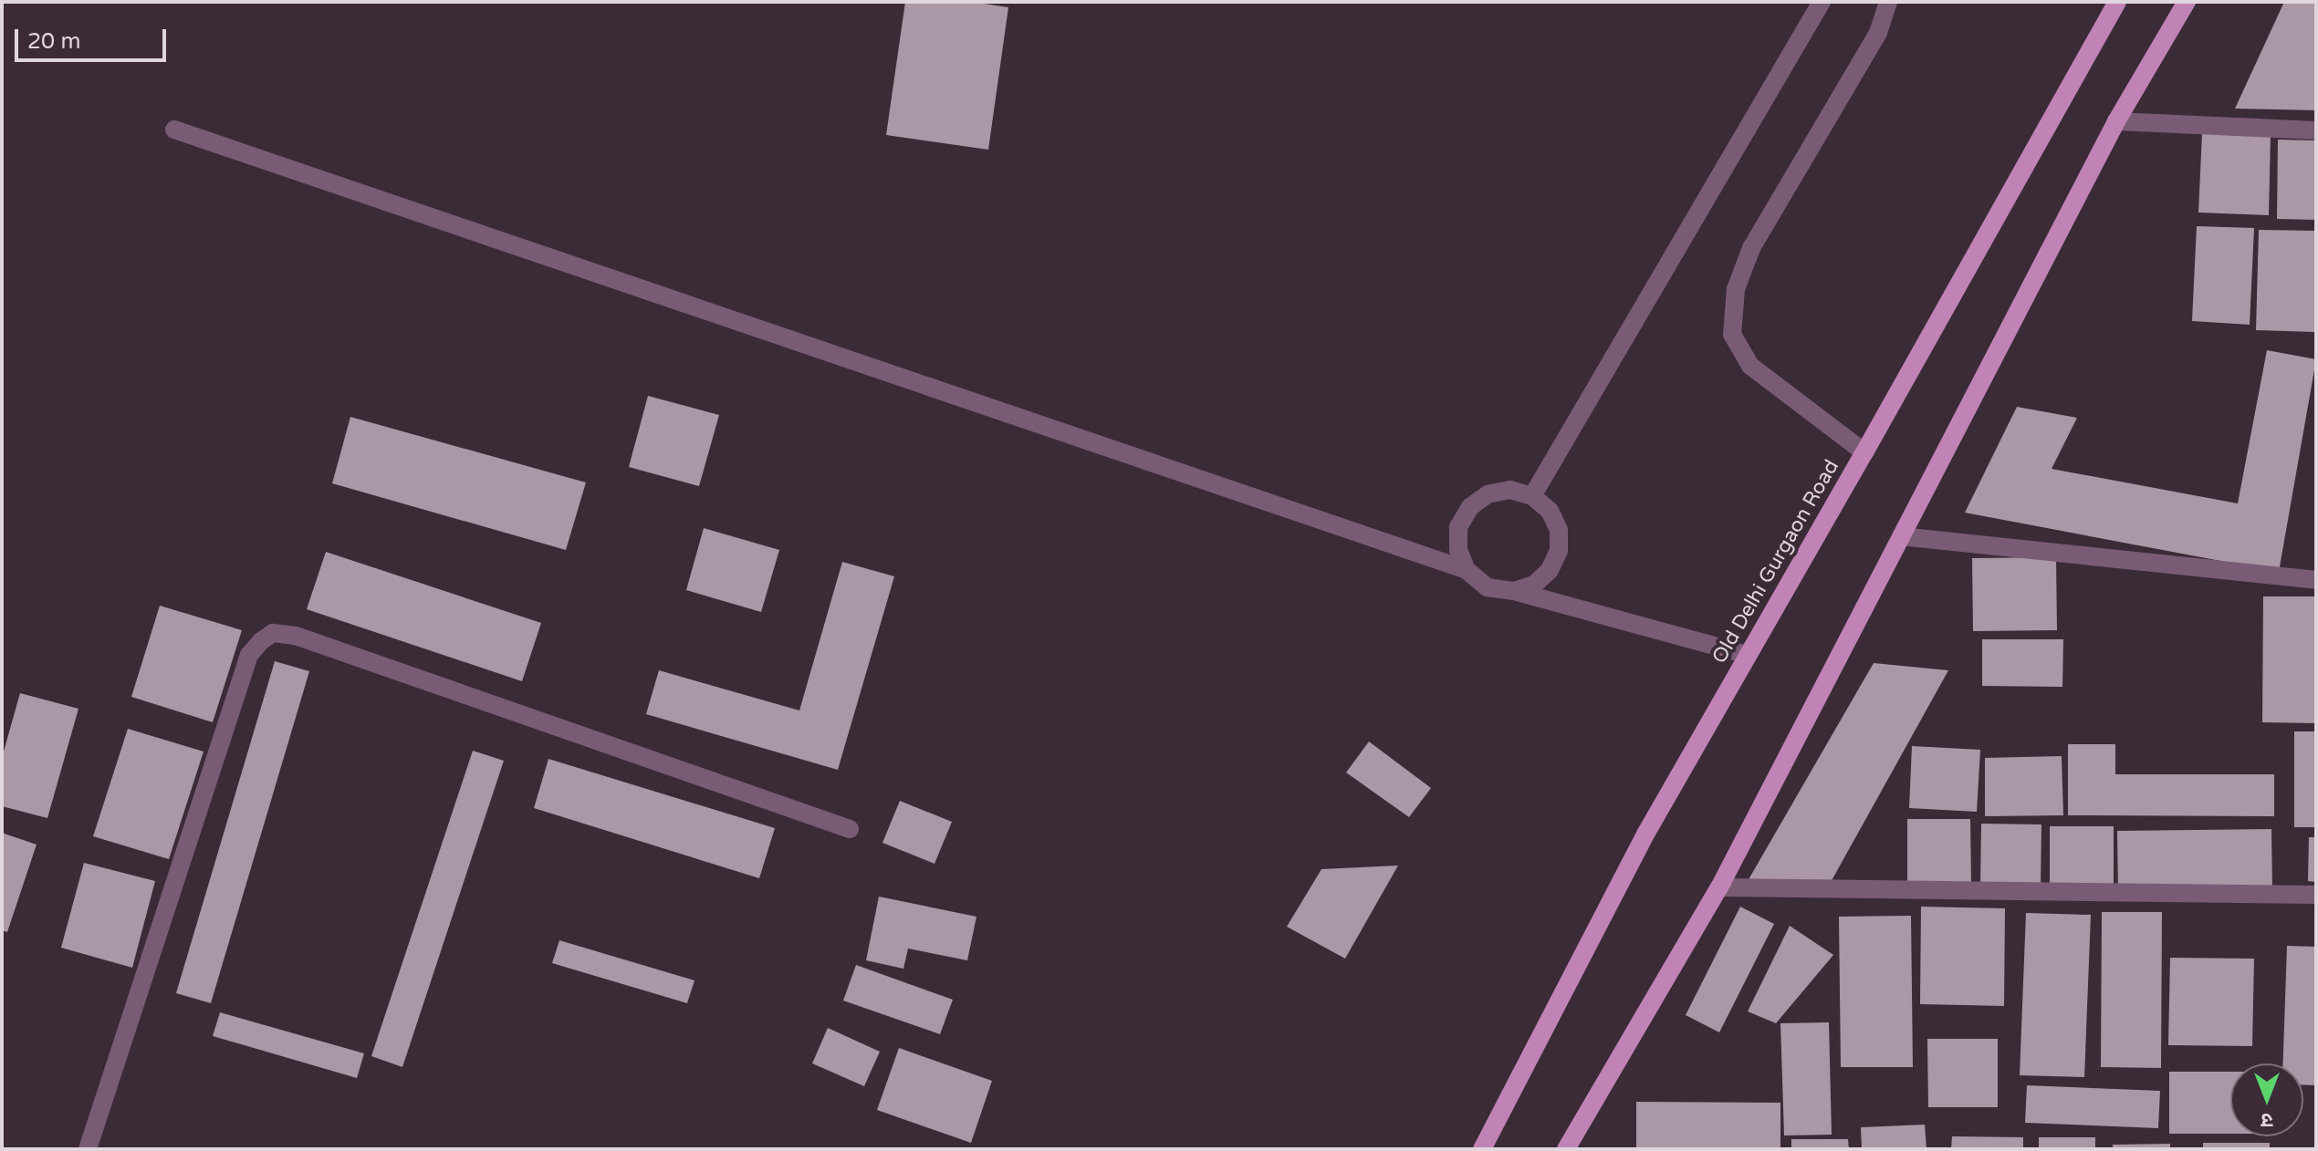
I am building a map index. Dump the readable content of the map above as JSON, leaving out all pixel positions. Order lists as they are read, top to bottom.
{
  "streets": {
    "main road": ["Old Delhi Gurgaon Road"]
  },
  "scale_bar": "20 m",
  "north": "bottom"
}
